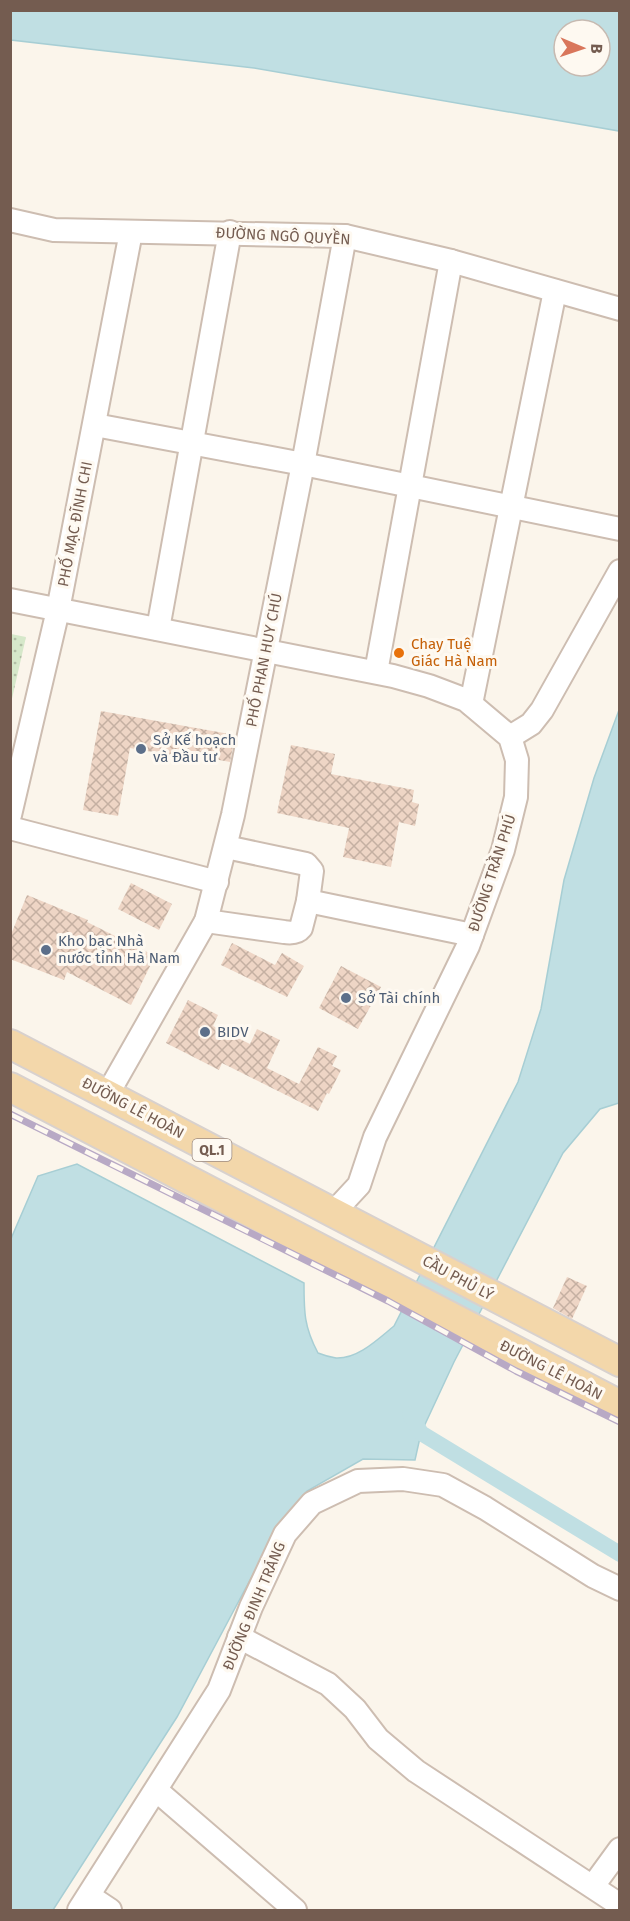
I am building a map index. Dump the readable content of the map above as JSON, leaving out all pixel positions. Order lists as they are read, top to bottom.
{
  "streets": {
    "main road": ["ĐƯỜNG LÊ HOÀN", "QL.1", "CẦU PHỦ LÝ"],
    "street": [
      "ĐƯỜNG NGÔ QUYỀN",
      "PHỐ MẠC ĐĨNH CHI",
      "PHỐ PHAN HUY CHÚ",
      "ĐƯỜNG TRẦN PHÚ",
      "ĐƯỜNG ĐINH TRÁNG"
    ]
  },
  "crossings": [
    ["ĐƯỜNG NGÔ QUYỀN", "PHỐ MẠC ĐĨNH CHI"],
    ["ĐƯỜNG NGÔ QUYỀN", "PHỐ PHAN HUY CHÚ"],
    ["PHỐ PHAN HUY CHÚ", "ĐƯỜNG LÊ HOÀN"],
    ["ĐƯỜNG TRẦN PHÚ", "ĐƯỜNG LÊ HOÀN"],
    ["ĐƯỜNG LÊ HOÀN", "QL.1"],
    ["ĐƯỜNG LÊ HOÀN", "CẦU PHỦ LÝ"]
  ],
  "places": [
    "Chay Tuệ Giác Hà Nam",
    "Sở Kế hoạch và Đầu tư",
    "Kho bạc Nhà nước tỉnh Hà Nam",
    "Sở Tài chính",
    "BIDV"
  ],
  "north": "right"
}
